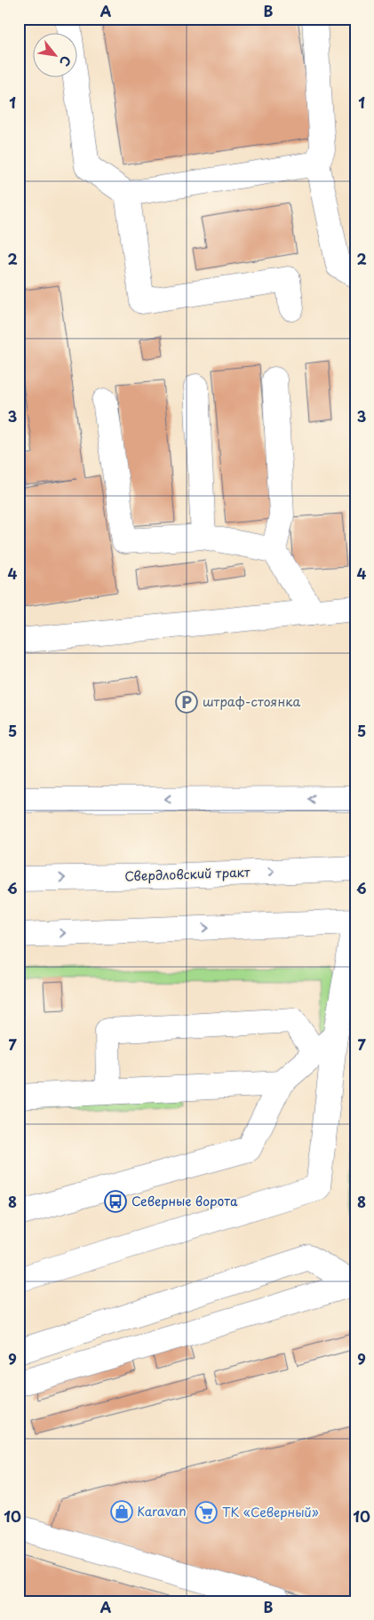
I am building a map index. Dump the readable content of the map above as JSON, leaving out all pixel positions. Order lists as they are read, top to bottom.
{
  "streets": {
    "main road": ["Свердловский тракт"]
  },
  "places": {
    "parking": ["штраф-стоянка"],
    "bus stop": ["Северные ворота"],
    "shop": ["Karavan"],
    "supermarket": ["ТК «Северный»"]
  },
  "north": "bottom right",
  "grid": {
    "columns": ["A", "B"],
    "rows": [
      "1",
      "2",
      "3",
      "4",
      "5",
      "6",
      "7",
      "8",
      "9",
      "10"
    ]
  }
}
